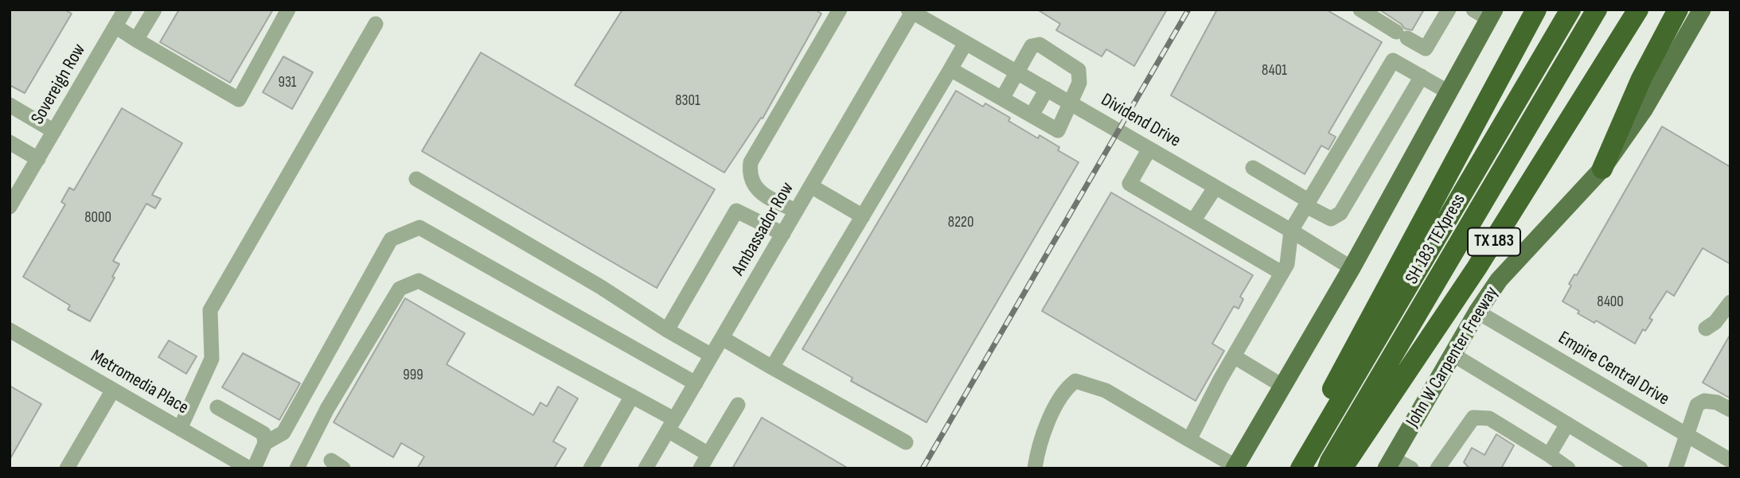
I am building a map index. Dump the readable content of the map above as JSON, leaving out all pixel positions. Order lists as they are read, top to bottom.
{
  "streets": {
    "highway": ["SH 183 TEXpress", "TX 183", "John W Carpenter Freeway"],
    "street": [
      "Sovereign Row",
      "Dividend Drive",
      "Ambassador Row",
      "Empire Central Drive",
      "Metromedia Place"
    ]
  },
  "crossings": [
    ["Dividend Drive", "Ambassador Row"],
    ["John W Carpenter Freeway", "Empire Central Drive"]
  ],
  "house_numbers": [
    "8401",
    "931",
    "8301",
    "8000",
    "8220",
    "8400",
    "999"
  ]
}
